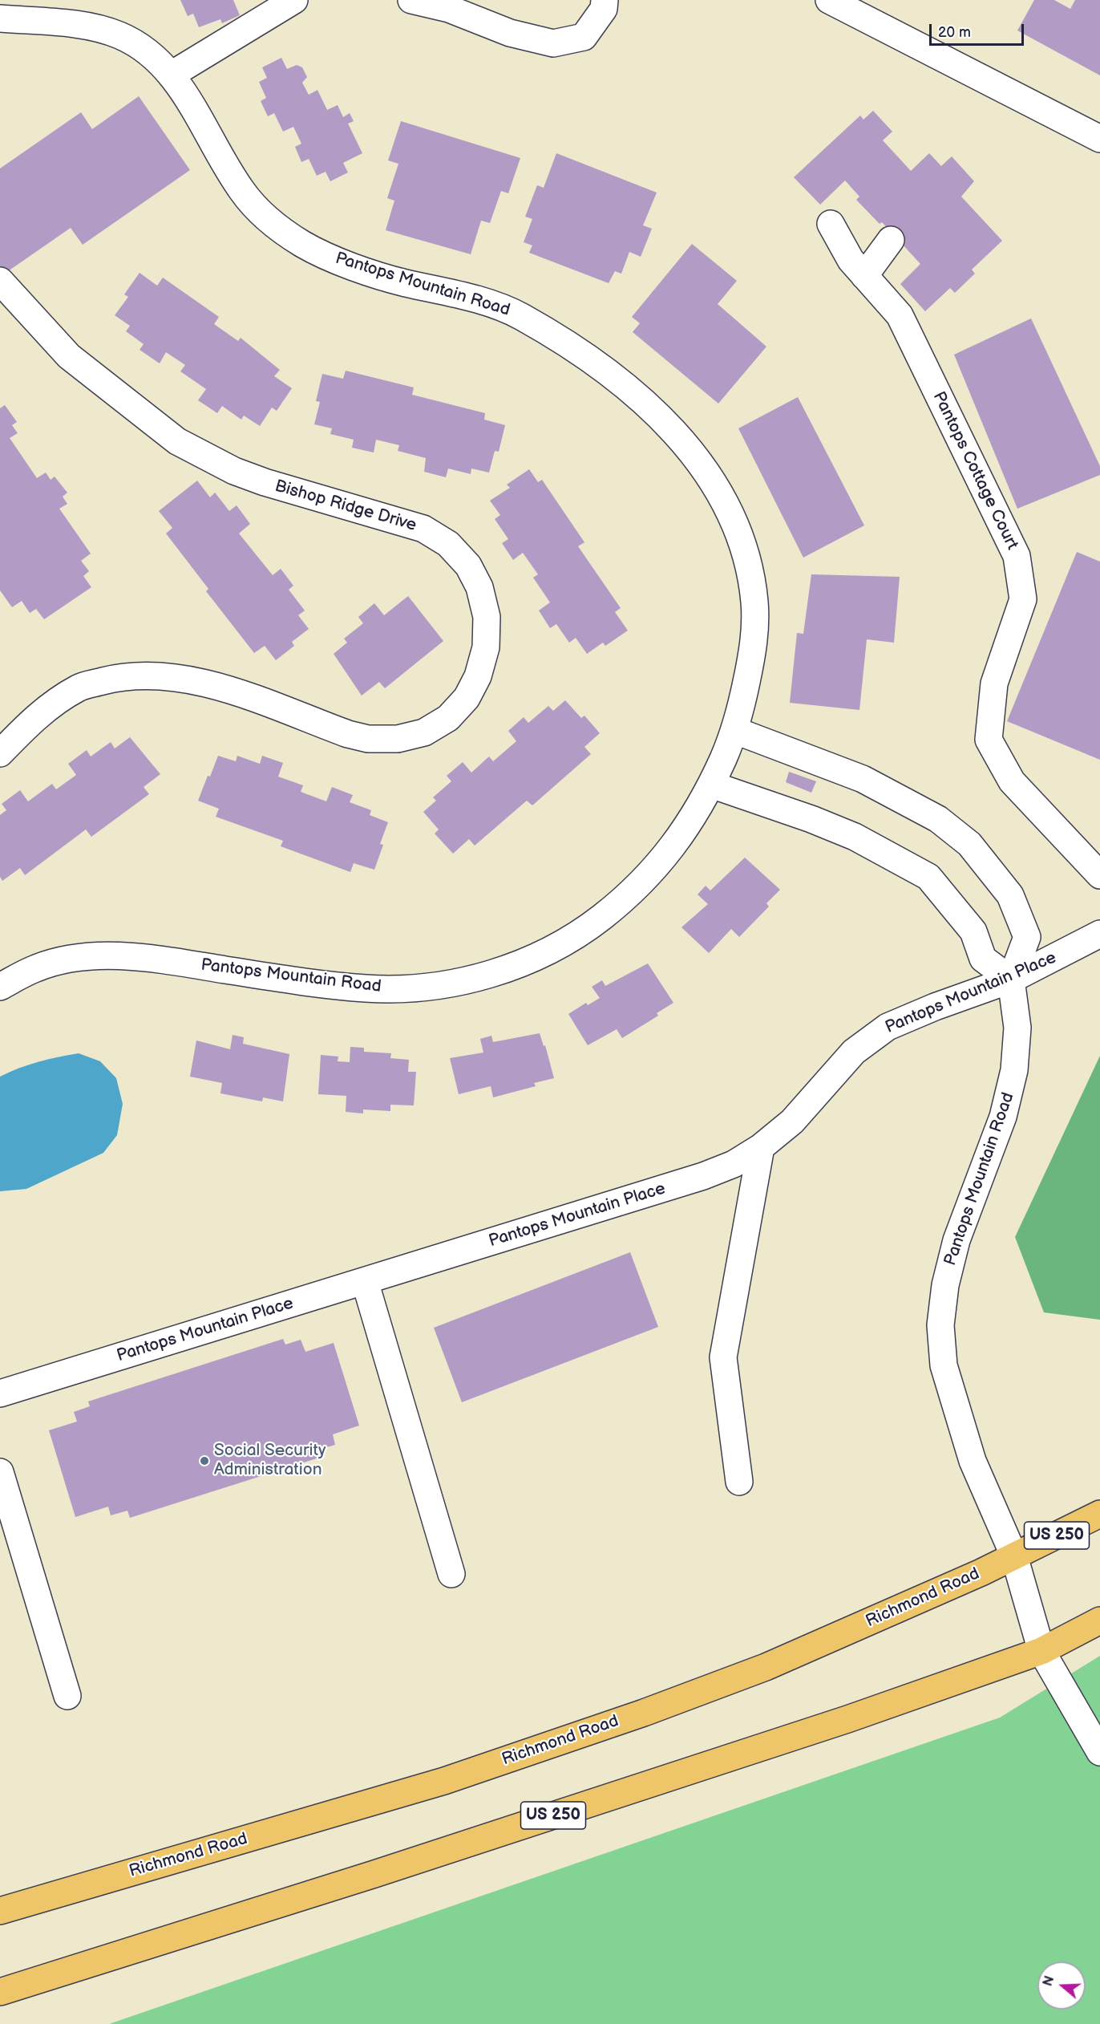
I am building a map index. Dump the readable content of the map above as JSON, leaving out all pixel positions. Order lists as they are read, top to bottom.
{
  "streets": {
    "highway": ["US 250", "Richmond Road"],
    "street": [
      "Pantops Mountain Road",
      "Pantops Cottage Court",
      "Bishop Ridge Drive",
      "Pantops Mountain Place"
    ]
  },
  "crossings": [
    ["Pantops Mountain Road", "Pantops Mountain Place"],
    ["Pantops Mountain Road", "US 250"],
    ["Pantops Mountain Road", "Richmond Road"]
  ],
  "places": ["Social Security Administration"],
  "scale_bar": "20 m",
  "north": "left"
}
